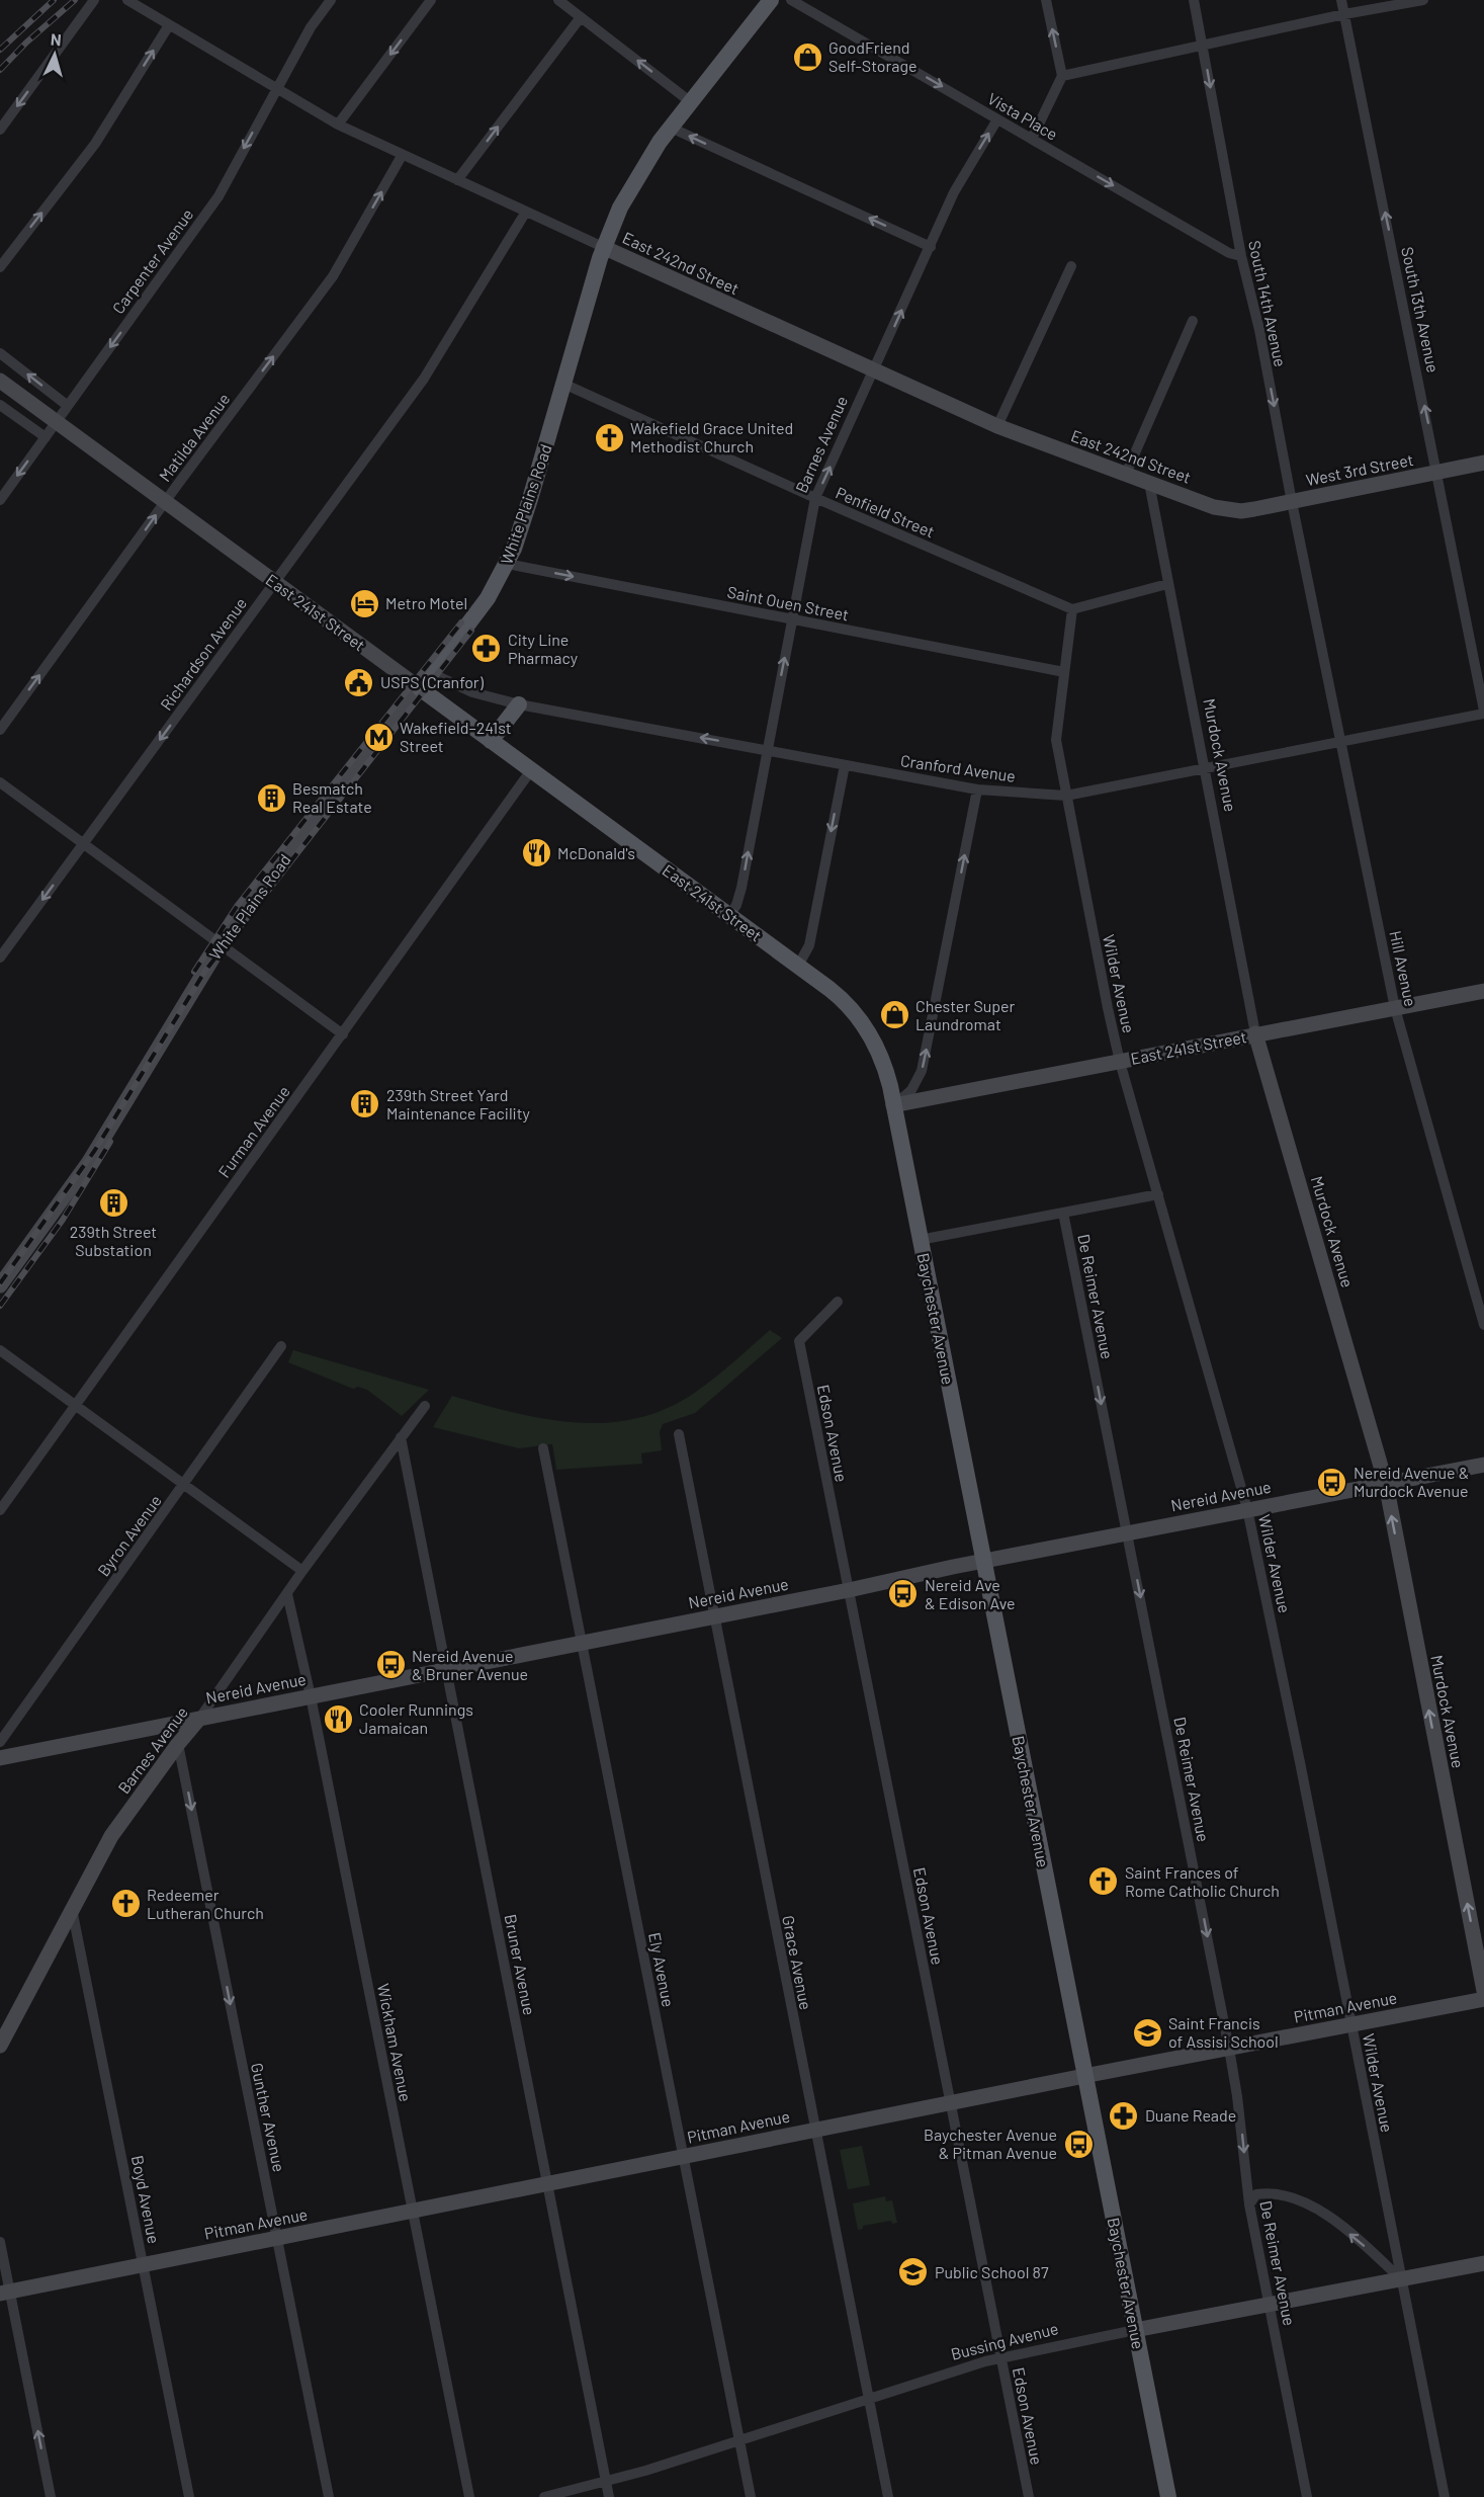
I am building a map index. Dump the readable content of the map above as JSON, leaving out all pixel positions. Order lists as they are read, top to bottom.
{
  "streets": {
    "main road": ["White Plains Road", "East 241st Street", "Baychester Avenue"],
    "street": [
      "Vista Place",
      "Carpenter Avenue",
      "East 242nd Street",
      "South 14th Avenue",
      "South 13th Avenue",
      "Matilda Avenue",
      "Barnes Avenue",
      "West 3rd Street",
      "Penfield Street",
      "Saint Ouen Street",
      "Richardson Avenue",
      "Murdock Avenue",
      "Cranford Avenue",
      "Hill Avenue",
      "Wilder Avenue",
      "Furman Avenue",
      "De Reimer Avenue",
      "Edson Avenue",
      "Nereid Avenue",
      "Byron Avenue",
      "Grace Avenue",
      "Bruner Avenue",
      "Ely Avenue",
      "Pitman Avenue",
      "Wickham Avenue",
      "Gunther Avenue",
      "Boyd Avenue",
      "Bussing Avenue"
    ]
  },
  "crossings": [
    ["Vista Place", "South 14th Avenue"],
    ["Vista Place", "Barnes Avenue"],
    ["Carpenter Avenue", "East 242nd Street"],
    ["Carpenter Avenue", "East 241st Street"],
    ["East 242nd Street", "Matilda Avenue"],
    ["East 242nd Street", "Barnes Avenue"],
    ["East 242nd Street", "West 3rd Street"],
    ["East 242nd Street", "White Plains Road"],
    ["East 242nd Street", "Richardson Avenue"],
    ["East 242nd Street", "Murdock Avenue"],
    ["South 14th Avenue", "West 3rd Street"],
    ["South 14th Avenue", "Hill Avenue"],
    ["South 13th Avenue", "West 3rd Street"],
    ["South 13th Avenue", "Cranford Avenue"],
    ["Matilda Avenue", "East 241st Street"],
    ["Barnes Avenue", "Penfield Street"],
    ["Barnes Avenue", "Saint Ouen Street"],
    ["Barnes Avenue", "East 241st Street"],
    ["Barnes Avenue", "Cranford Avenue"],
    ["Barnes Avenue", "Nereid Avenue"],
    ["Barnes Avenue", "Bruner Avenue"],
    ["Barnes Avenue", "Wickham Avenue"],
    ["Barnes Avenue", "Gunther Avenue"],
    ["Barnes Avenue", "Boyd Avenue"],
    ["White Plains Road", "Penfield Street"],
    ["White Plains Road", "Saint Ouen Street"],
    ["White Plains Road", "East 241st Street"],
    ["White Plains Road", "Cranford Avenue"],
    ["Penfield Street", "Wilder Avenue"],
    ["Saint Ouen Street", "Wilder Avenue"],
    ["East 241st Street", "Richardson Avenue"],
    ["East 241st Street", "Murdock Avenue"],
    ["East 241st Street", "Hill Avenue"],
    ["East 241st Street", "Wilder Avenue"],
    ["East 241st Street", "Furman Avenue"],
    ["East 241st Street", "Baychester Avenue"],
    ["Murdock Avenue", "Cranford Avenue"],
    ["Murdock Avenue", "Nereid Avenue"],
    ["Cranford Avenue", "Hill Avenue"],
    ["Cranford Avenue", "Wilder Avenue"],
    ["Wilder Avenue", "Nereid Avenue"],
    ["Wilder Avenue", "Pitman Avenue"],
    ["Wilder Avenue", "Bussing Avenue"],
    ["De Reimer Avenue", "Nereid Avenue"],
    ["De Reimer Avenue", "Pitman Avenue"],
    ["De Reimer Avenue", "Bussing Avenue"],
    ["Baychester Avenue", "Nereid Avenue"],
    ["Baychester Avenue", "Pitman Avenue"],
    ["Baychester Avenue", "Bussing Avenue"],
    ["Edson Avenue", "Nereid Avenue"],
    ["Edson Avenue", "Pitman Avenue"],
    ["Edson Avenue", "Bussing Avenue"],
    ["Nereid Avenue", "Grace Avenue"],
    ["Nereid Avenue", "Bruner Avenue"],
    ["Nereid Avenue", "Ely Avenue"],
    ["Nereid Avenue", "Wickham Avenue"],
    ["Grace Avenue", "Pitman Avenue"],
    ["Grace Avenue", "Bussing Avenue"],
    ["Bruner Avenue", "Pitman Avenue"],
    ["Bruner Avenue", "Bussing Avenue"],
    ["Ely Avenue", "Pitman Avenue"],
    ["Ely Avenue", "Bussing Avenue"],
    ["Pitman Avenue", "Wickham Avenue"],
    ["Pitman Avenue", "Gunther Avenue"],
    ["Pitman Avenue", "Boyd Avenue"]
  ],
  "one_way": [
    "Vista Place",
    "Carpenter Avenue",
    "South 14th Avenue",
    "South 13th Avenue",
    "Matilda Avenue",
    "Barnes Avenue",
    "Saint Ouen Street",
    "Richardson Avenue",
    "De Reimer Avenue",
    "Gunther Avenue"
  ],
  "places": {
    "shop": ["GoodFriend Self-Storage", "Chester Super Laundromat"],
    "church": ["Wakefield Grace United Methodist Church", "Saint Frances of Rome Catholic Church", "Redeemer Lutheran Church"],
    "hotel": ["Metro Motel"],
    "pharmacy": ["City Line Pharmacy", "Duane Reade"],
    "public building": ["USPS (Cranfor)"],
    "metro station": ["Wakefield–241st Street"],
    "building": ["Besmatch Real Estate", "239th Street Yard Maintenance Facility", "239th Street Substation"],
    "restaurant": ["McDonald's", "Cooler Runnings Jamaican"],
    "bus stop": [
      "Nereid Avenue & Murdock Avenue",
      "Nereid Ave & Edison Ave",
      "Nereid Avenue & Bruner Avenue",
      "Baychester Avenue & Pitman Avenue"
    ],
    "school or university": ["Saint Francis of Assisi School", "Public School 87"]
  },
  "north": "top"
}
